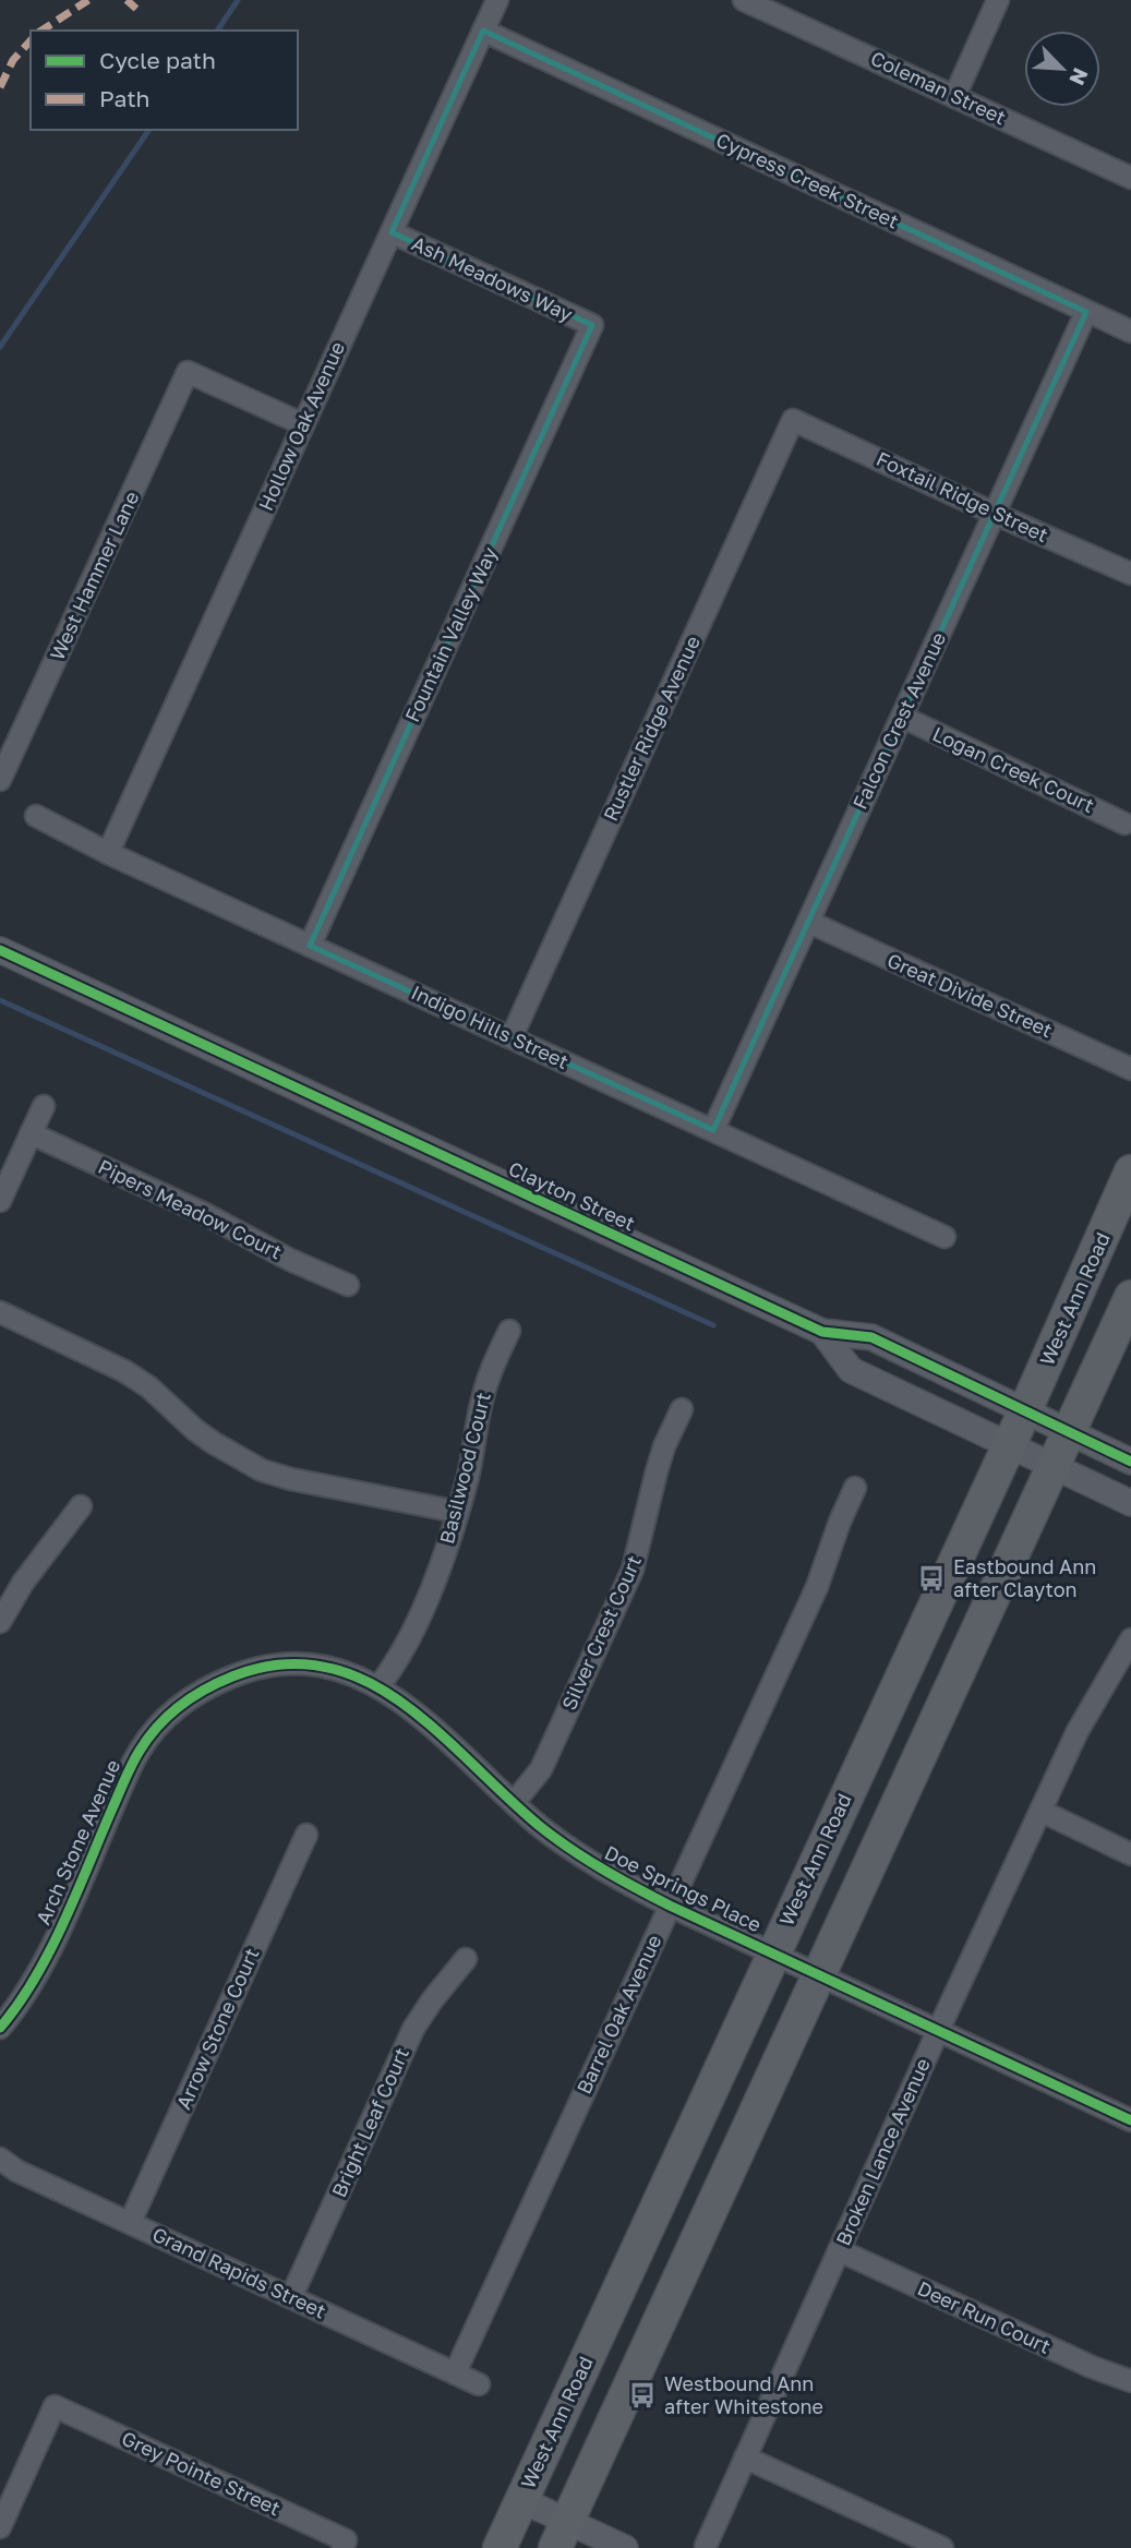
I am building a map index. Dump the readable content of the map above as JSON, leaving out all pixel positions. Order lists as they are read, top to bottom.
{
  "streets": {
    "main road": ["West Ann Road"],
    "street": [
      "Coleman Street",
      "Cypress Creek Street",
      "Ash Meadows Way",
      "Hollow Oak Avenue",
      "Foxtail Ridge Street",
      "West Hammer Lane",
      "Fountain Valley Way",
      "Falcon Crest Avenue",
      "Rustler Ridge Avenue",
      "Logan Creek Court",
      "Great Divide Street",
      "Indigo Hills Street",
      "Clayton Street",
      "Pipers Meadow Court",
      "Basilwood Court",
      "Silver Crest Court",
      "Arch Stone Avenue",
      "Doe Springs Place",
      "Barrel Oak Avenue",
      "Arrow Stone Court",
      "Bright Leaf Court",
      "Broken Lance Avenue",
      "Grand Rapids Street",
      "Deer Run Court",
      "Grey Pointe Street"
    ]
  },
  "crossings": [
    ["Cypress Creek Street", "Hollow Oak Avenue"],
    ["Cypress Creek Street", "Falcon Crest Avenue"],
    ["Ash Meadows Way", "Hollow Oak Avenue"],
    ["Ash Meadows Way", "Fountain Valley Way"],
    ["Hollow Oak Avenue", "West Hammer Lane"],
    ["Hollow Oak Avenue", "Indigo Hills Street"],
    ["Foxtail Ridge Street", "Falcon Crest Avenue"],
    ["Foxtail Ridge Street", "Rustler Ridge Avenue"],
    ["Fountain Valley Way", "Indigo Hills Street"],
    ["Falcon Crest Avenue", "Logan Creek Court"],
    ["Falcon Crest Avenue", "Great Divide Street"],
    ["Falcon Crest Avenue", "Indigo Hills Street"],
    ["Rustler Ridge Avenue", "Indigo Hills Street"],
    ["Clayton Street", "West Ann Road"],
    ["West Ann Road", "Doe Springs Place"],
    ["Basilwood Court", "Doe Springs Place"],
    ["Silver Crest Court", "Doe Springs Place"],
    ["Arch Stone Avenue", "Doe Springs Place"],
    ["Doe Springs Place", "Barrel Oak Avenue"],
    ["Doe Springs Place", "Broken Lance Avenue"],
    ["Barrel Oak Avenue", "Grand Rapids Street"],
    ["Arrow Stone Court", "Grand Rapids Street"],
    ["Bright Leaf Court", "Grand Rapids Street"],
    ["Broken Lance Avenue", "Deer Run Court"]
  ],
  "places": {
    "bus stop": ["Eastbound Ann after Clayton", "Westbound Ann after Whitestone"]
  },
  "legend": ["Cycle path", "Path"],
  "north": "bottom right"
}
